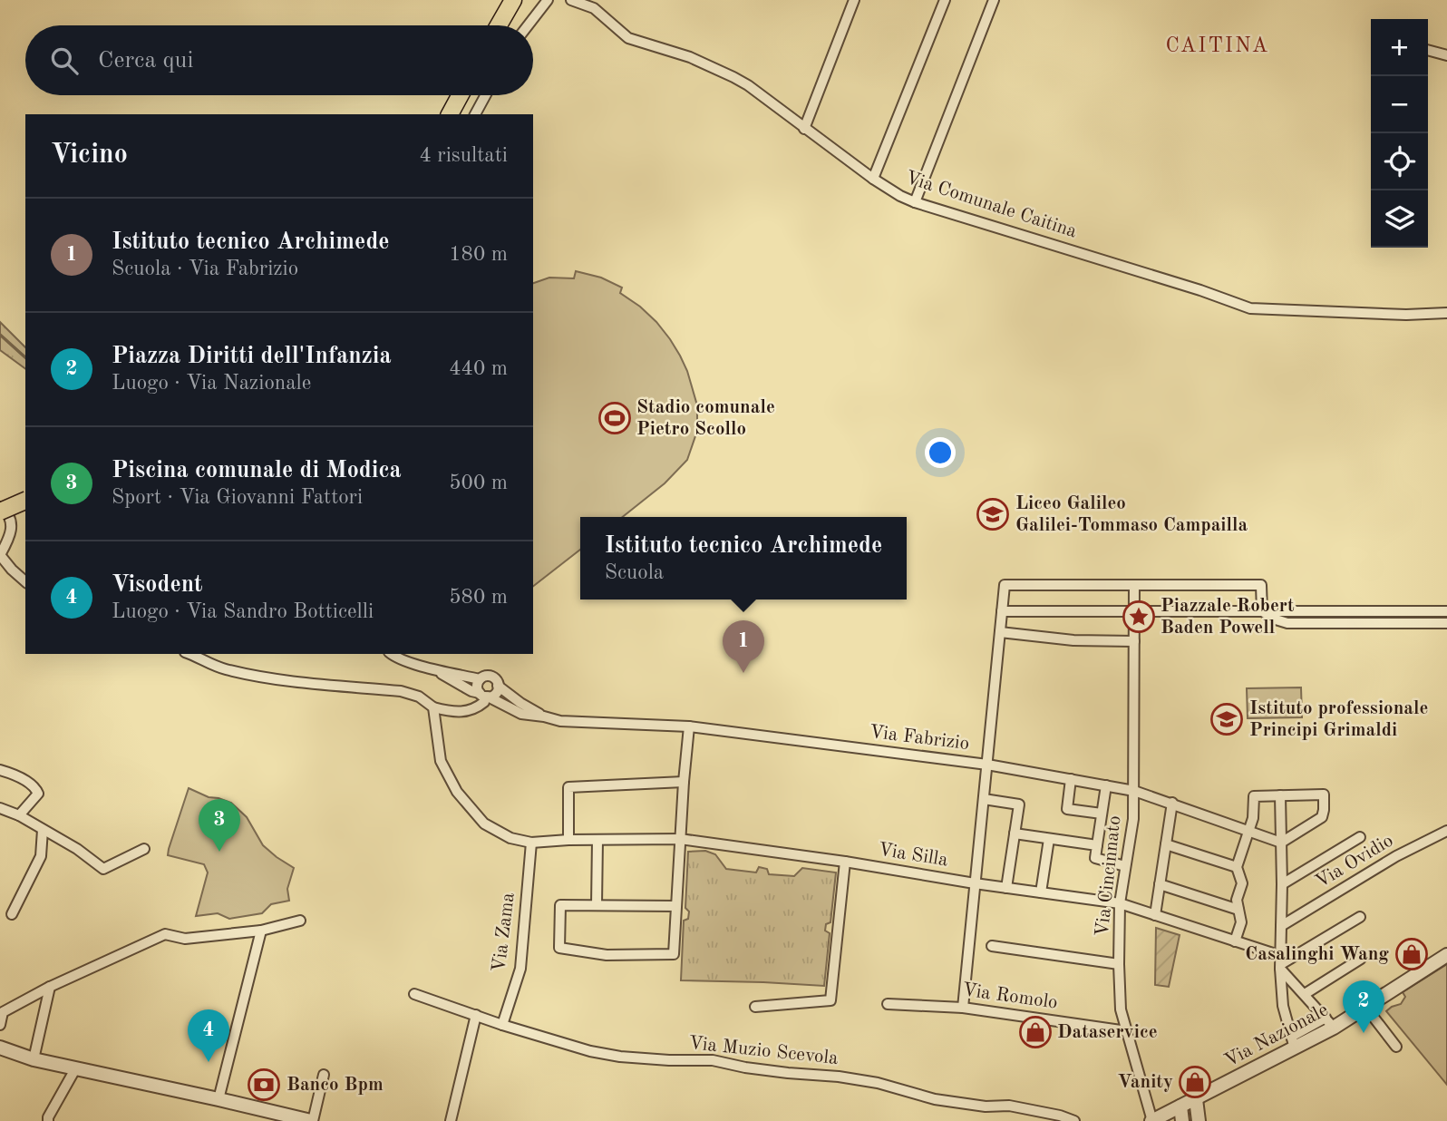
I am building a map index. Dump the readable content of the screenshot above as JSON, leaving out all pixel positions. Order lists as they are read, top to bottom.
{
  "streets": {
    "street": [
      "Via Comunale Caitina",
      "Via Fabrizio",
      "Via Silla",
      "Via Ovidio",
      "Via Cincinnato",
      "Via Zama",
      "Via Romolo",
      "Via Nazionale",
      "Via Muzio Scevola"
    ]
  },
  "crossings": [
    ["Via Fabrizio", "Via Cincinnato"],
    ["Via Silla", "Via Cincinnato"],
    ["Via Silla", "Via Zama"],
    ["Via Cincinnato", "Via Romolo"],
    ["Via Cincinnato", "Via Nazionale"],
    ["Via Zama", "Via Muzio Scevola"]
  ],
  "districts": ["CAITINA"],
  "places": {
    "sports": ["Stadio comunale Pietro Scollo"],
    "school or university": ["Liceo Galileo Galilei-Tommaso Campailla", "Istituto professionale Principi Grimaldi"],
    "place": ["Piazzale Robert Baden Powell"],
    "shop": ["Casalinghi Wang", "Dataservice", "Vanity"],
    "bank": ["Banco Bpm"]
  },
  "page": {
    "map_buttons": ["+", "−"],
    "search": "Cerca qui",
    "heading": ["Vicino", "4 risultati"],
    "list": [
      {
        "mark": "1",
        "name": "Istituto tecnico Archimede",
        "note": "Scuola · Via Fabrizio",
        "value": "180 m"
      },
      {
        "mark": "2",
        "name": "Piazza Diritti dell'Infanzia",
        "note": "Luogo · Via Nazionale",
        "value": "440 m"
      },
      {
        "mark": "3",
        "name": "Piscina comunale di Modica",
        "note": "Sport · Via Giovanni Fattori",
        "value": "500 m"
      },
      {
        "mark": "4",
        "name": "Visodent",
        "note": "Luogo · Via Sandro Botticelli",
        "value": "580 m"
      }
    ],
    "popup": ["Istituto tecnico Archimede", "Scuola"],
    "pins": [
      "1",
      "3",
      "2",
      "4"
    ]
  }
}
